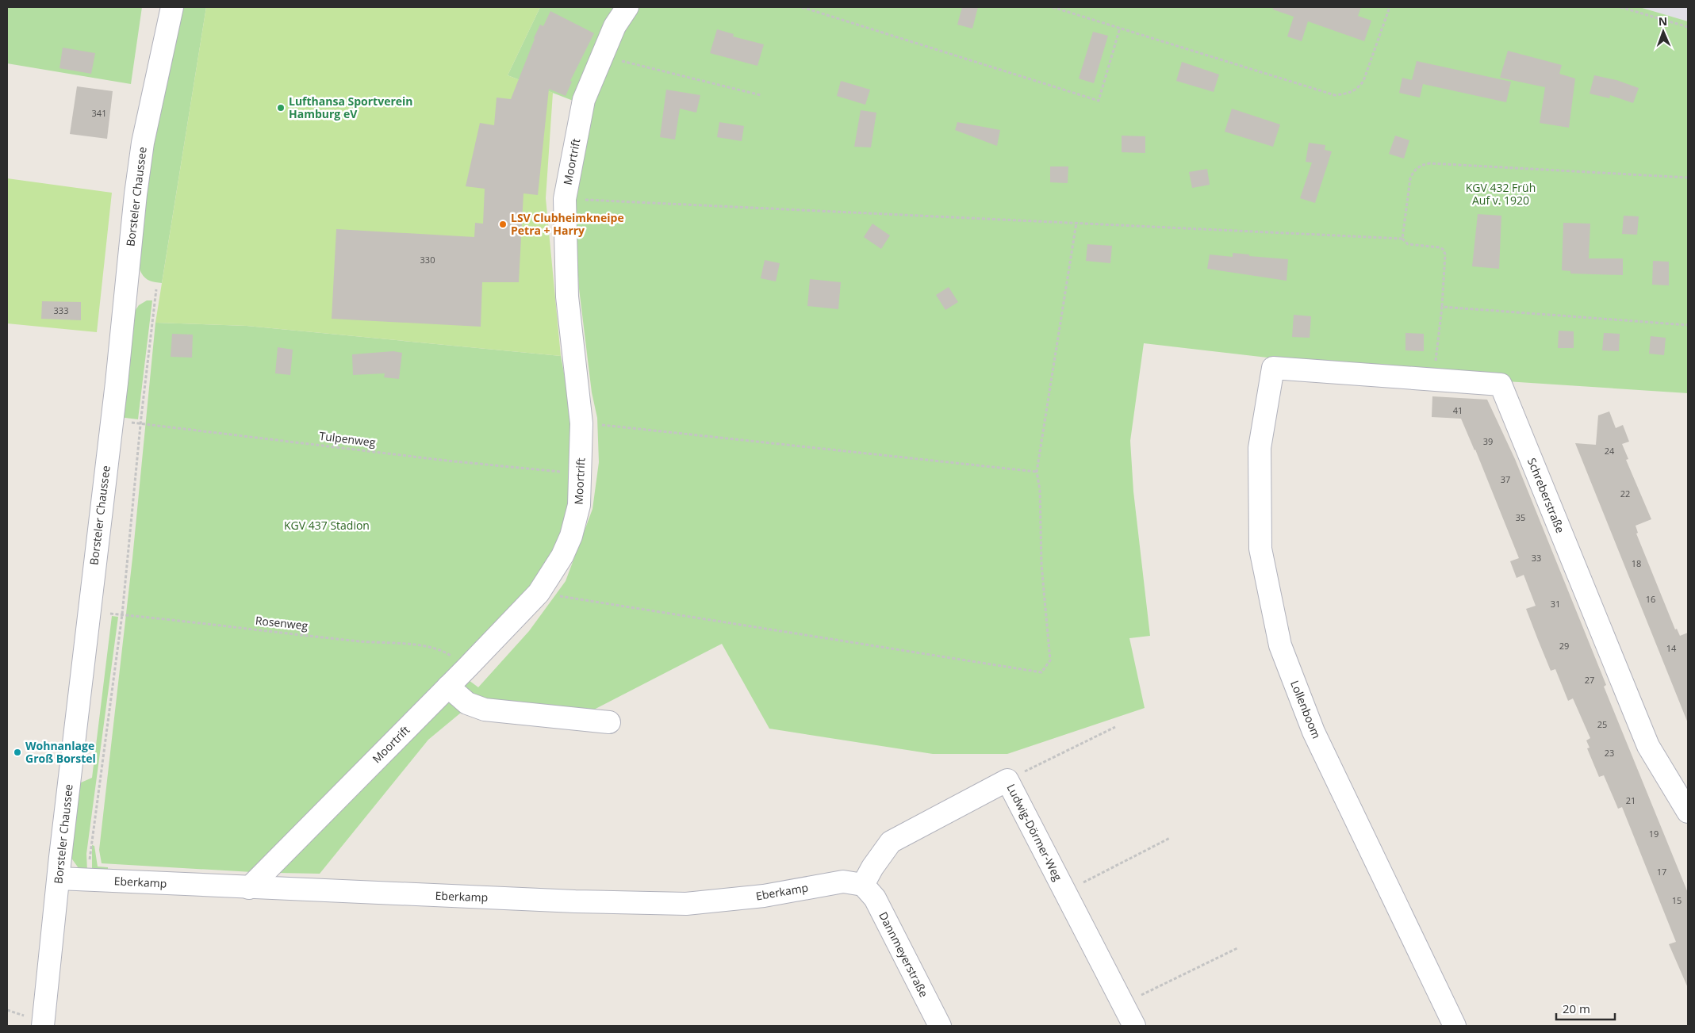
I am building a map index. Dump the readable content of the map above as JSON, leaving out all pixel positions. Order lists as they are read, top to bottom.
{
  "streets": {
    "street": [
      "Moortrift",
      "Borsteler Chaussee",
      "Schreberstraße",
      "Lollenboom",
      "Ludwig-Dörmer-Weg",
      "Eberkamp",
      "Dannmeyerstraße"
    ],
    "path": ["Tulpenweg", "Rosenweg"]
  },
  "crossings": [
    ["Moortrift", "Tulpenweg"],
    ["Moortrift", "Rosenweg"],
    ["Moortrift", "Eberkamp"],
    ["Borsteler Chaussee", "Tulpenweg"],
    ["Borsteler Chaussee", "Rosenweg"],
    ["Borsteler Chaussee", "Eberkamp"],
    ["Schreberstraße", "Lollenboom"],
    ["Ludwig-Dörmer-Weg", "Eberkamp"],
    ["Ludwig-Dörmer-Weg", "Dannmeyerstraße"],
    ["Eberkamp", "Dannmeyerstraße"]
  ],
  "parks": ["KGV 432 Früh Auf v. 1920", "KGV 437 Stadion"],
  "places": ["Lufthansa Sportverein Hamburg eV", "LSV Clubheimkneipe Petra + Harry", "Wohnanlage Groß Borstel"],
  "house_numbers": [
    "341",
    "330",
    "333",
    "41",
    "39",
    "24",
    "37",
    "22",
    "35",
    "33",
    "18",
    "16",
    "31",
    "29",
    "14",
    "27",
    "25",
    "23",
    "21",
    "19",
    "17",
    "15"
  ],
  "scale_bar": "20 m",
  "north": "top"
}
